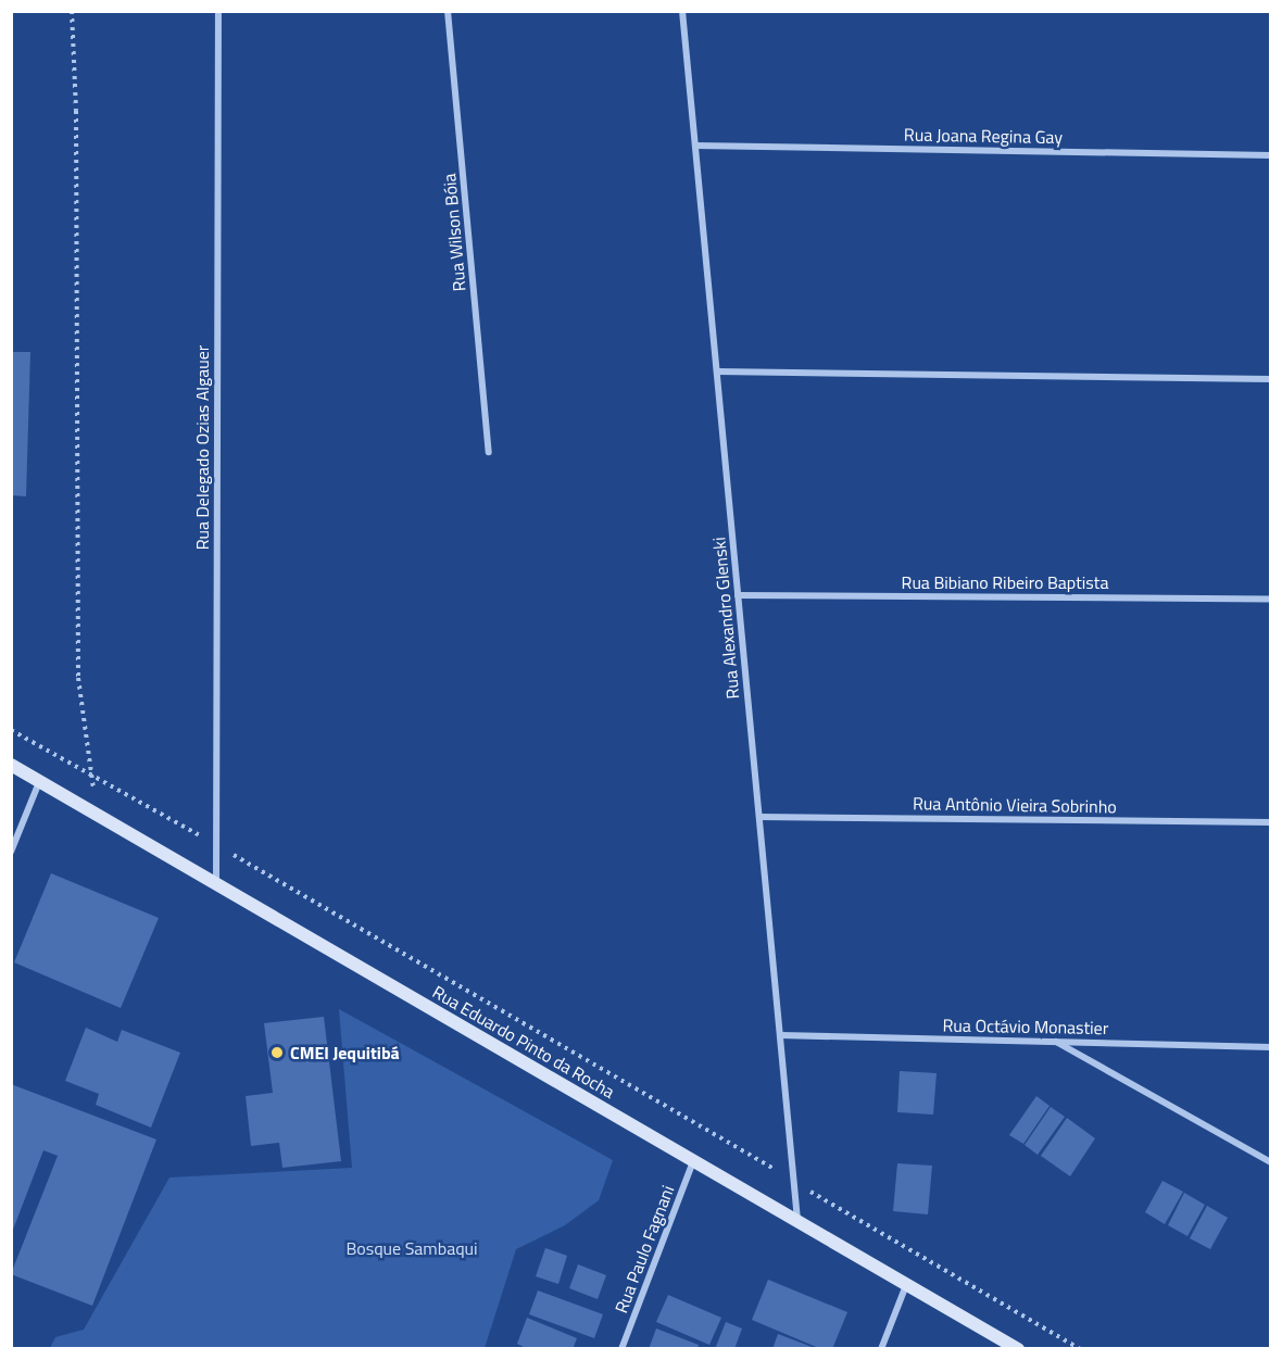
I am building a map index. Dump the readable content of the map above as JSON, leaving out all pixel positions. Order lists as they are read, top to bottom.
{
  "streets": {
    "main road": ["Rua Eduardo Pinto da Rocha"],
    "street": [
      "Rua Joana Regina Gay",
      "Rua Wilson Bóia",
      "Rua Delegado Ozias Algauer",
      "Rua Bibiano Ribeiro Baptista",
      "Rua Alexandro Glenski",
      "Rua Antônio Vieira Sobrinho",
      "Rua Octávio Monastier",
      "Rua Paulo Fagnani"
    ]
  },
  "crossings": [
    ["Rua Joana Regina Gay", "Rua Alexandro Glenski"],
    ["Rua Delegado Ozias Algauer", "Rua Eduardo Pinto da Rocha"],
    ["Rua Bibiano Ribeiro Baptista", "Rua Alexandro Glenski"],
    ["Rua Alexandro Glenski", "Rua Antônio Vieira Sobrinho"],
    ["Rua Alexandro Glenski", "Rua Octávio Monastier"],
    ["Rua Alexandro Glenski", "Rua Eduardo Pinto da Rocha"],
    ["Rua Eduardo Pinto da Rocha", "Rua Paulo Fagnani"]
  ],
  "parks": ["Bosque Sambaqui"],
  "places": ["CMEI Jequitibá"]
}
